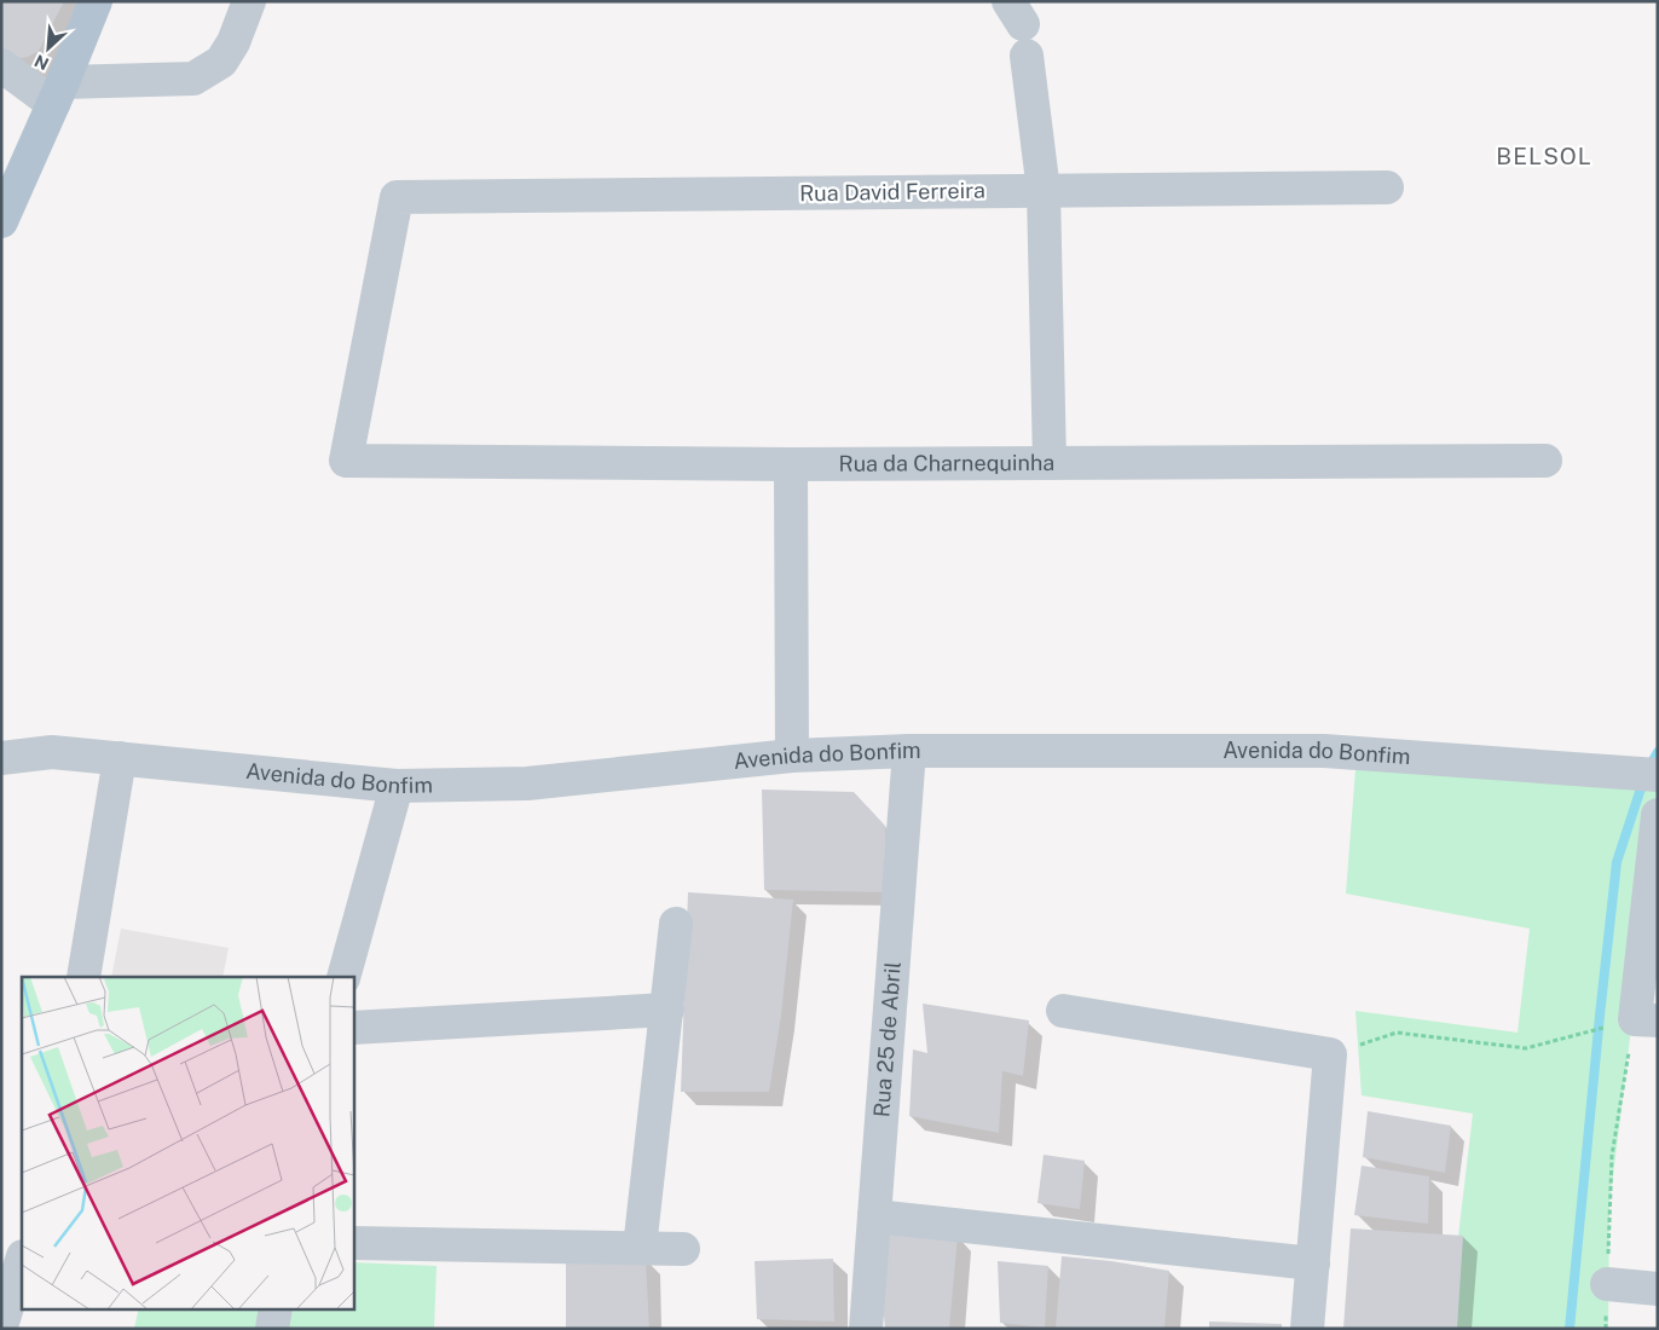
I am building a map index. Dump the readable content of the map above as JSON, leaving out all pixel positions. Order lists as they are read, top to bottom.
{
  "streets": {
    "street": [
      "Rua David Ferreira",
      "Rua da Charnequinha",
      "Avenida do Bonfim",
      "Rua 25 de Abril"
    ]
  },
  "crossings": [
    ["Rua David Ferreira", "Rua da Charnequinha"],
    ["Avenida do Bonfim", "Rua 25 de Abril"]
  ],
  "districts": ["BELSOL"],
  "north": "bottom left"
}
